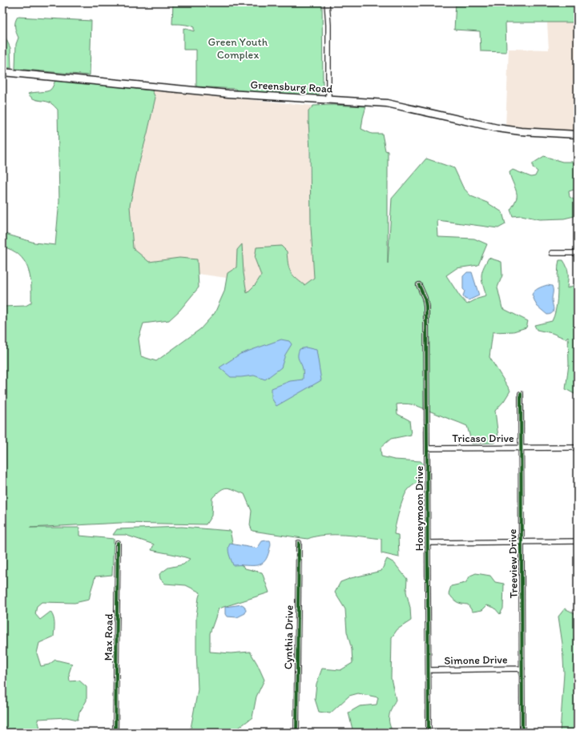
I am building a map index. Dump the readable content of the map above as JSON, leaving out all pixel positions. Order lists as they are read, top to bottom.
{
  "streets": {
    "main road": ["Greensburg Road"],
    "street": [
      "Tricaso Drive",
      "Honeymoon Drive",
      "Treeview Drive",
      "Max Road",
      "Cynthia Drive",
      "Simone Drive"
    ]
  },
  "crossings": [
    ["Tricaso Drive", "Honeymoon Drive"],
    ["Tricaso Drive", "Treeview Drive"],
    ["Honeymoon Drive", "Simone Drive"],
    ["Treeview Drive", "Simone Drive"]
  ],
  "parks": ["Green Youth Complex"]
}
